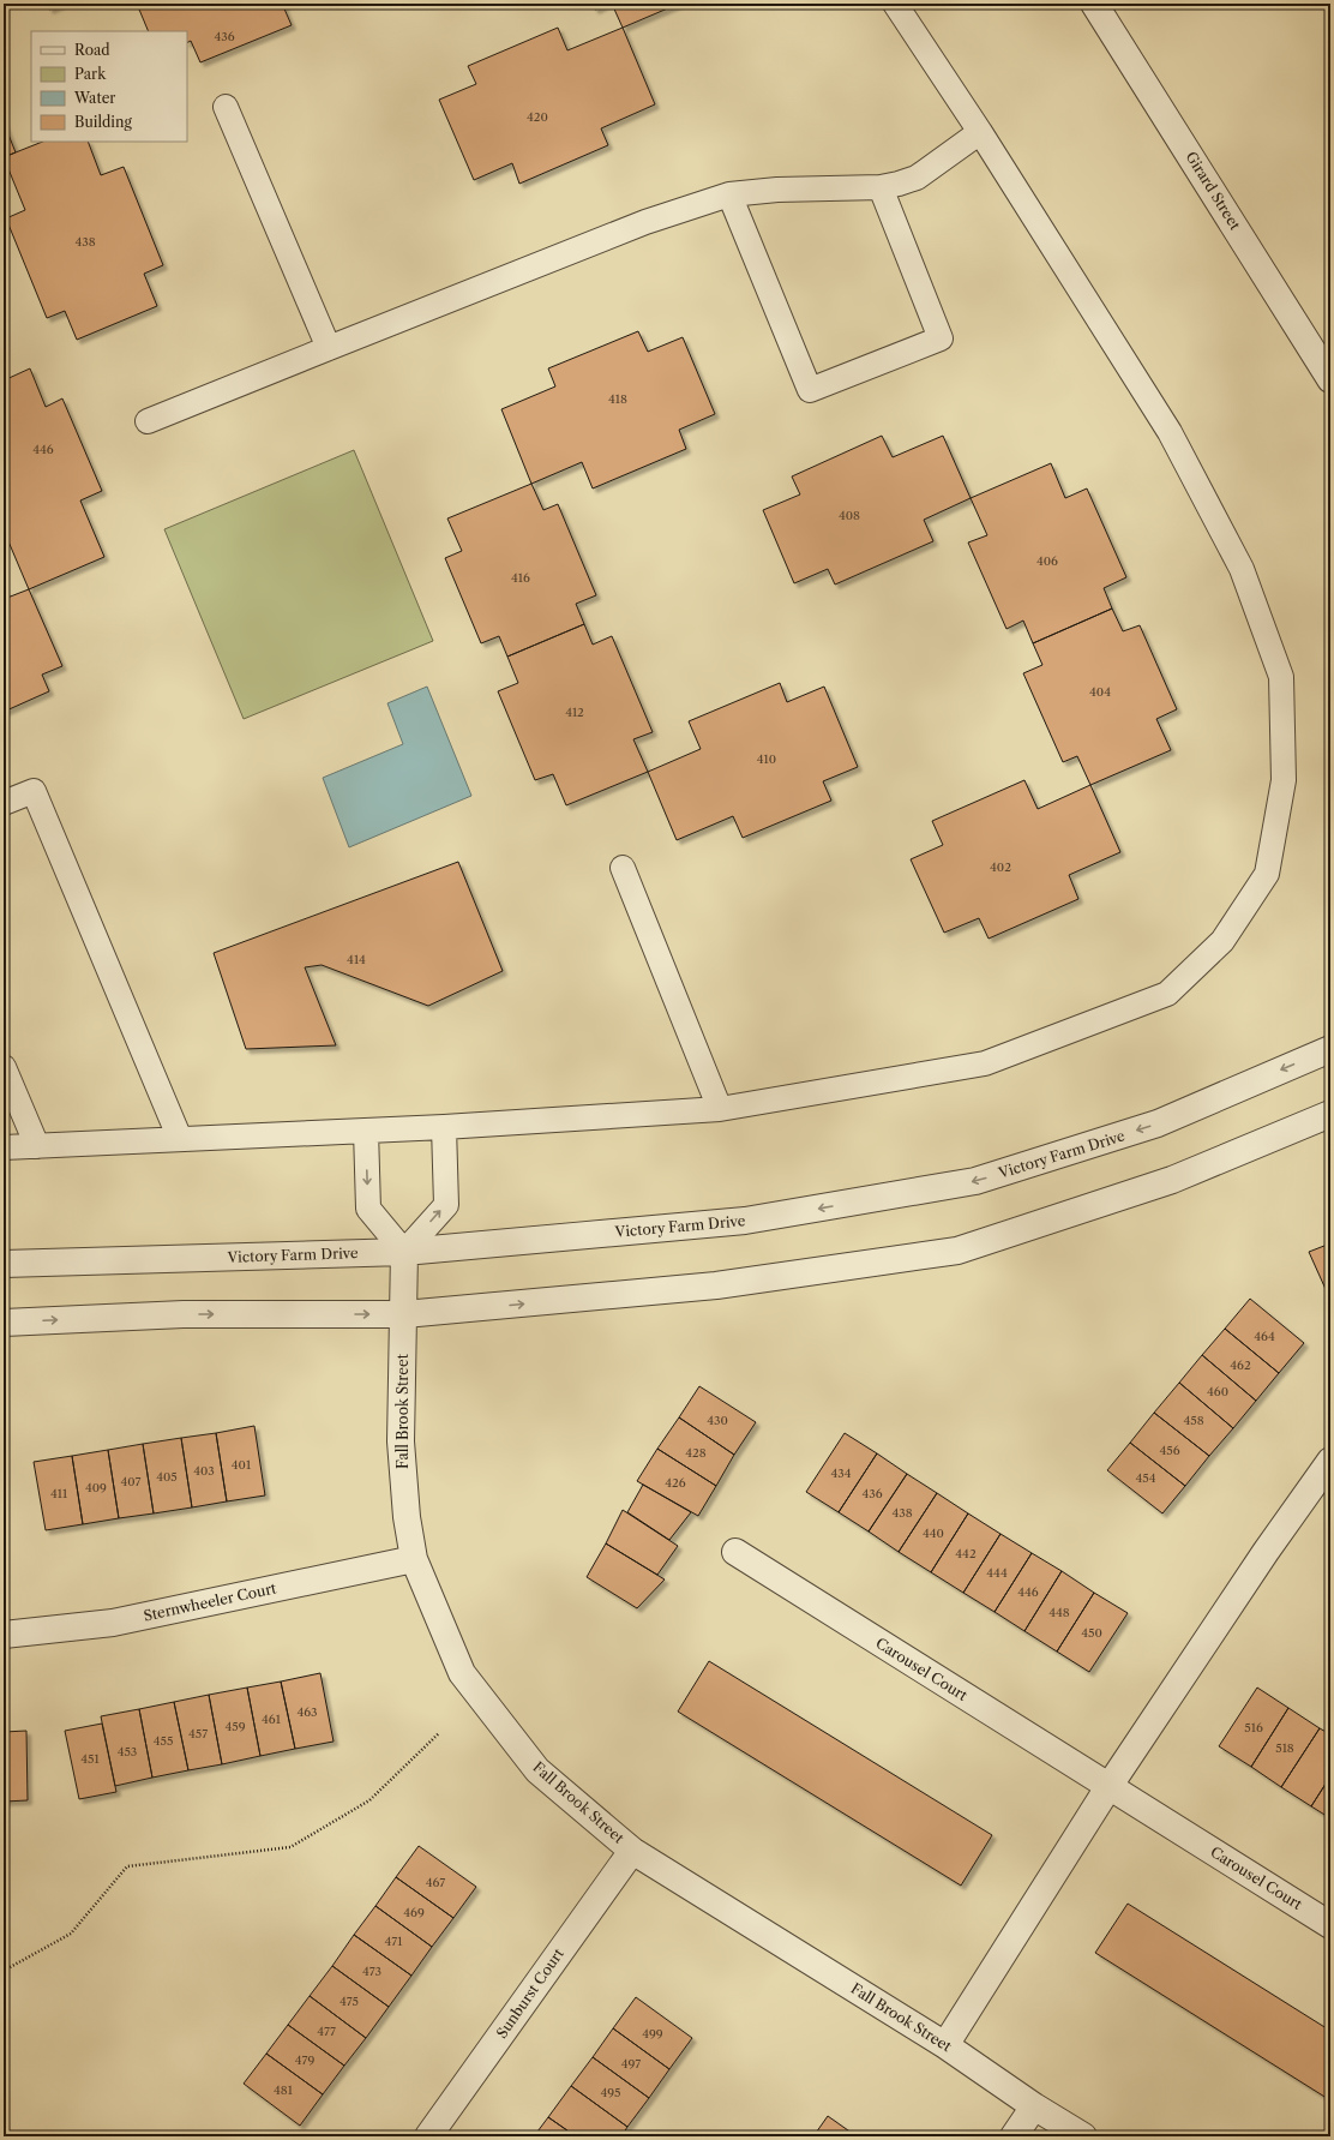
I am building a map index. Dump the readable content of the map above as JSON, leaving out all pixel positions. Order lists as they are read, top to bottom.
{
  "streets": {
    "street": [
      "Girard Street",
      "Victory Farm Drive",
      "Fall Brook Street",
      "Sternwheeler Court",
      "Carousel Court",
      "Sunburst Court"
    ]
  },
  "crossings": [
    ["Victory Farm Drive", "Fall Brook Street"],
    ["Fall Brook Street", "Sternwheeler Court"],
    ["Fall Brook Street", "Sunburst Court"]
  ],
  "house_numbers": [
    "436",
    "420",
    "438",
    "418",
    "446",
    "408",
    "406",
    "416",
    "404",
    "412",
    "410",
    "402",
    "414",
    "464",
    "462",
    "460",
    "430",
    "458",
    "456",
    "428",
    "401",
    "403",
    "434",
    "405",
    "454",
    "407",
    "426",
    "409",
    "411",
    "436",
    "438",
    "440",
    "442",
    "444",
    "446",
    "448",
    "450",
    "463",
    "461",
    "459",
    "516",
    "457",
    "455",
    "518",
    "453",
    "451",
    "467",
    "469",
    "471",
    "473",
    "475",
    "477",
    "499",
    "479",
    "497",
    "481",
    "495"
  ],
  "legend": [
    "Road",
    "Park",
    "Water",
    "Building"
  ]
}
